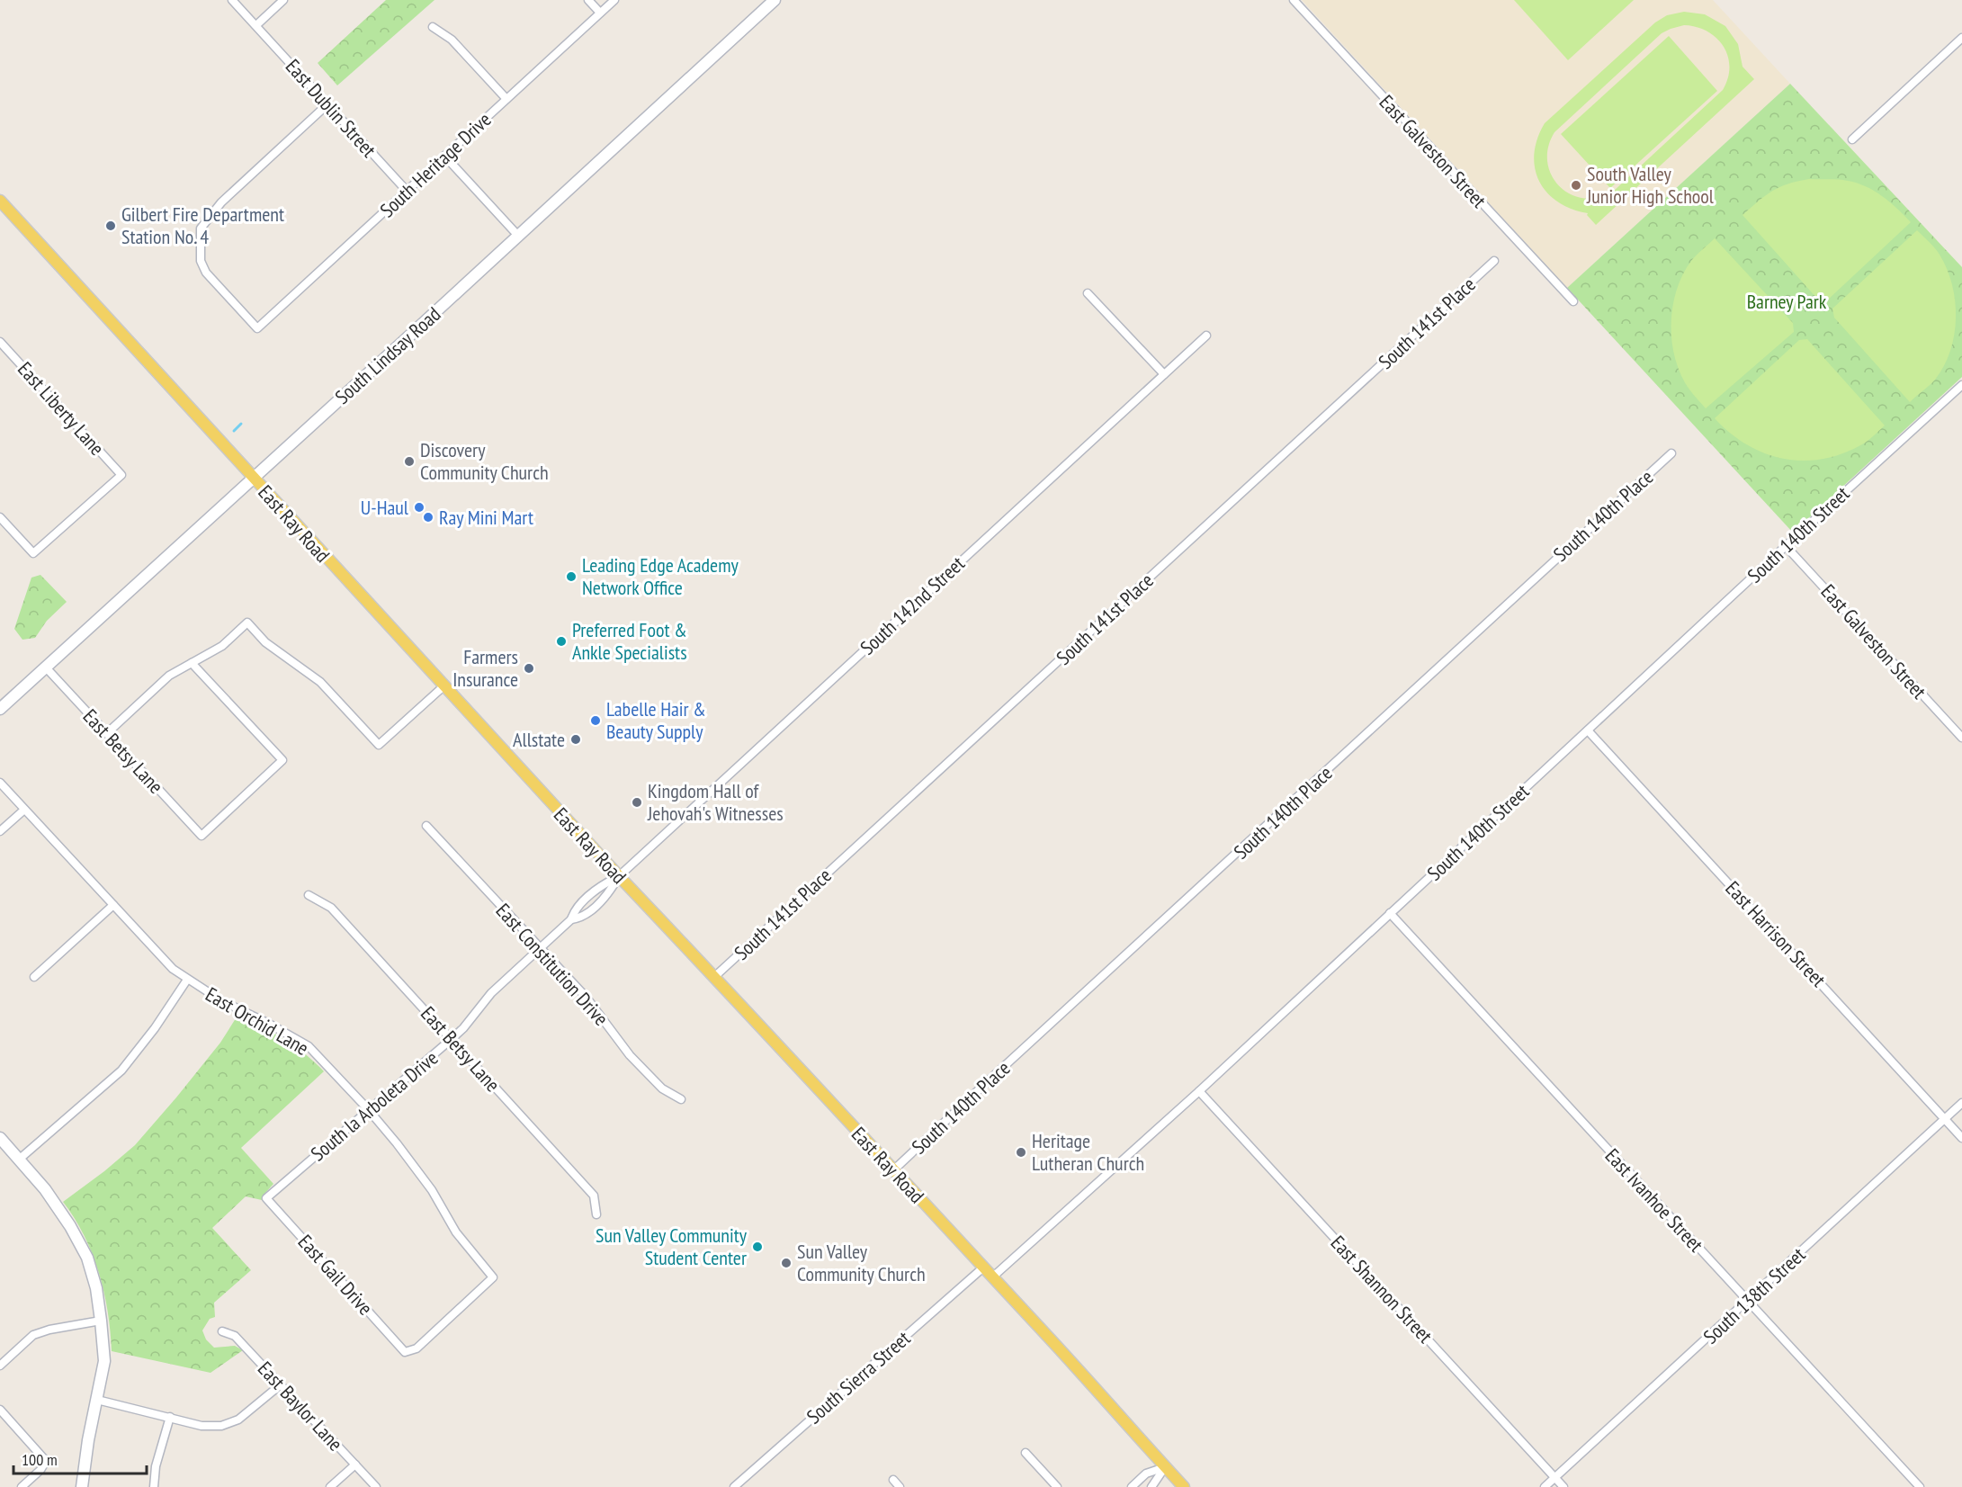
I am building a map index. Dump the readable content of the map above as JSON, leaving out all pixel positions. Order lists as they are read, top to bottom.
{
  "streets": {
    "main road": ["South Lindsay Road", "East Ray Road"],
    "street": [
      "East Dublin Street",
      "East Galveston Street",
      "South Heritage Drive",
      "South 141st Place",
      "East Liberty Lane",
      "South 140th Place",
      "South 140th Street",
      "South 142nd Street",
      "East Betsy Lane",
      "East Harrison Street",
      "East Constitution Drive",
      "East Orchid Lane",
      "South la Arboleta Drive",
      "East Ivanhoe Street",
      "East Gail Drive",
      "East Shannon Street",
      "South 138th Street",
      "South Sierra Street",
      "East Baylor Lane"
    ]
  },
  "crossings": [
    ["East Dublin Street", "South Heritage Drive"],
    ["East Galveston Street", "South 140th Street"],
    ["South 141st Place", "East Ray Road"],
    ["South Lindsay Road", "East Ray Road"],
    ["South Lindsay Road", "East Betsy Lane"],
    ["South 140th Place", "East Ray Road"],
    ["East Ray Road", "South 140th Street"],
    ["East Ray Road", "South 142nd Street"],
    ["East Ray Road", "South la Arboleta Drive"],
    ["East Ray Road", "South Sierra Street"],
    ["South 140th Street", "East Harrison Street"],
    ["South 140th Street", "East Ivanhoe Street"],
    ["South 140th Street", "East Shannon Street"],
    ["South 142nd Street", "South la Arboleta Drive"],
    ["East Betsy Lane", "South la Arboleta Drive"],
    ["East Harrison Street", "South 138th Street"],
    ["East Constitution Drive", "South la Arboleta Drive"],
    ["East Orchid Lane", "South la Arboleta Drive"],
    ["East Orchid Lane", "East Gail Drive"],
    ["South la Arboleta Drive", "East Gail Drive"],
    ["East Ivanhoe Street", "South 138th Street"],
    ["East Shannon Street", "South 138th Street"]
  ],
  "parks": ["Barney Park"],
  "places": [
    "South Valley Junior High School",
    "Gilbert Fire Department Station No. 4",
    "Discovery Community Church",
    "U-Haul",
    "Ray Mini Mart",
    "Leading Edge Academy Network Office",
    "Preferred Foot & Ankle Specialists",
    "Farmers Insurance",
    "Labelle Hair & Beauty Supply",
    "Allstate",
    "Kingdom Hall of Jehovah's Witnesses",
    "Heritage Lutheran Church",
    "Sun Valley Community Student Center",
    "Sun Valley Community Church"
  ],
  "scale_bar": "100 m"
}
